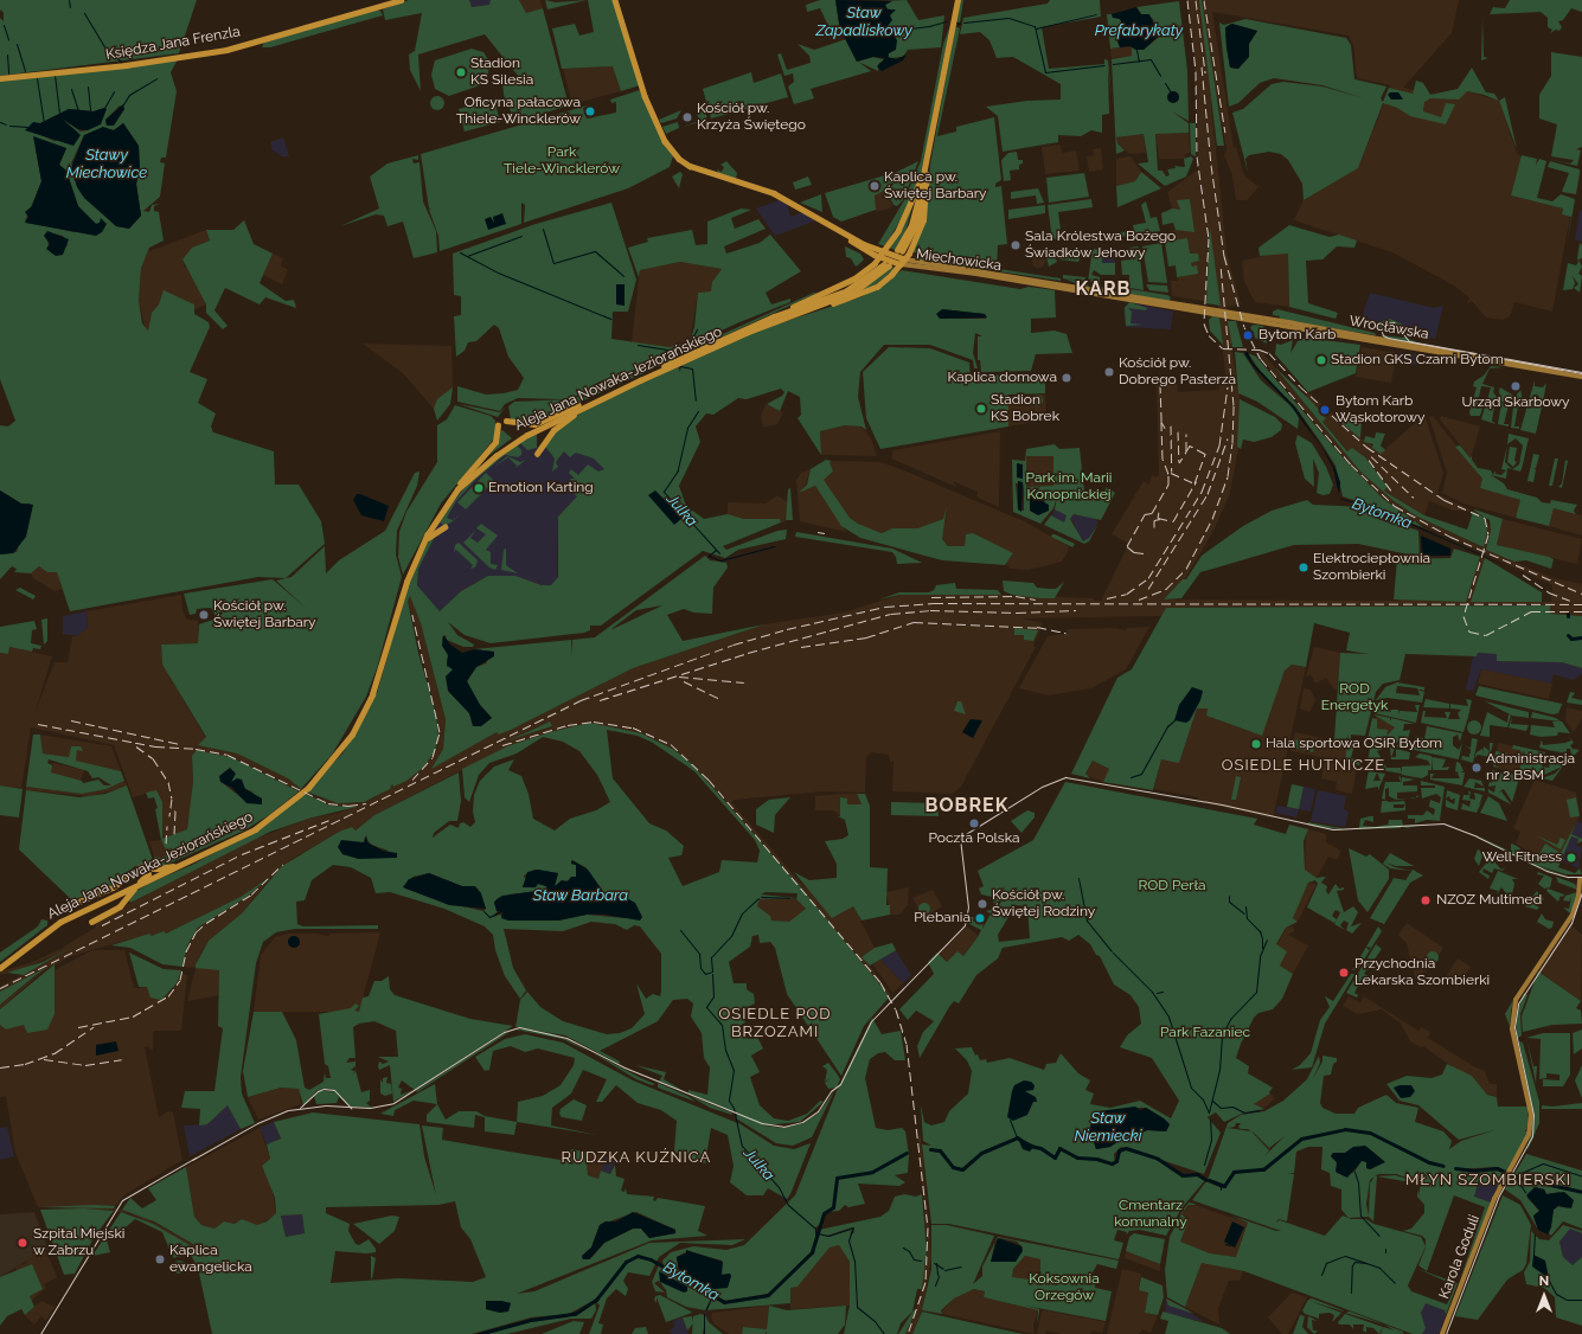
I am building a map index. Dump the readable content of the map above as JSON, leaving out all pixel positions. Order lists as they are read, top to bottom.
{
  "streets": {
    "main road": [
      "Księdza Jana Frenzla",
      "Miechowicka",
      "Wrocławska",
      "Aleja Jana Nowaka-Jeziorańskiego",
      "Karola Goduli"
    ]
  },
  "crossings": [
    ["Miechowicka", "Wrocławska"]
  ],
  "districts": [
    "KARB",
    "OSIEDLE HUTNICZE",
    "BOBREK",
    "OSIEDLE POD BRZOZAMI",
    "RUDZKA KUŹNICA",
    "MŁYN SZOMBIERSKI"
  ],
  "water": [
    "Staw Zapadliskowy",
    "Prefabrykaty",
    "Stawy Miechowice",
    "Julka",
    "Bytomka",
    "Staw Barbara",
    "Staw Niemiecki"
  ],
  "parks": [
    "Park Tiele-Wincklerów",
    "Park im. Marii Konopnickiej",
    "ROD Energetyk",
    "ROD Perła",
    "Park Fazaniec",
    "Cmentarz komunalny",
    "Koksownia Orzegów"
  ],
  "places": [
    "Stadion KS Silesia",
    "Oficyna pałacowa Thiele-Wincklerów",
    "Kościół pw. Krzyża Świętego",
    "Kaplica pw. Świętej Barbary",
    "Sala Królestwa Bożego Świadków Jehowy",
    "Bytom Karb",
    "Stadion GKS Czarni Bytom",
    "Kościół pw. Dobrego Pasterza",
    "Kaplica domowa",
    "Urząd Skarbowy",
    "Stadion KS Bobrek",
    "Bytom Karb Wąskotorowy",
    "Emotion Karting",
    "Elektrociepłownia Szombierki",
    "Kościół pw. Świętej Barbary",
    "Hala sportowa OSiR Bytom",
    "Administracja nr 2 BSM",
    "Poczta Polska",
    "Well Fitness",
    "NZOZ Multimed",
    "Kościół pw. Świętej Rodziny",
    "Plebania",
    "Przychodnia Lekarska Szombierki",
    "Szpital Miejski w Zabrzu",
    "Kaplica ewangelicka"
  ],
  "north": "top"
}
